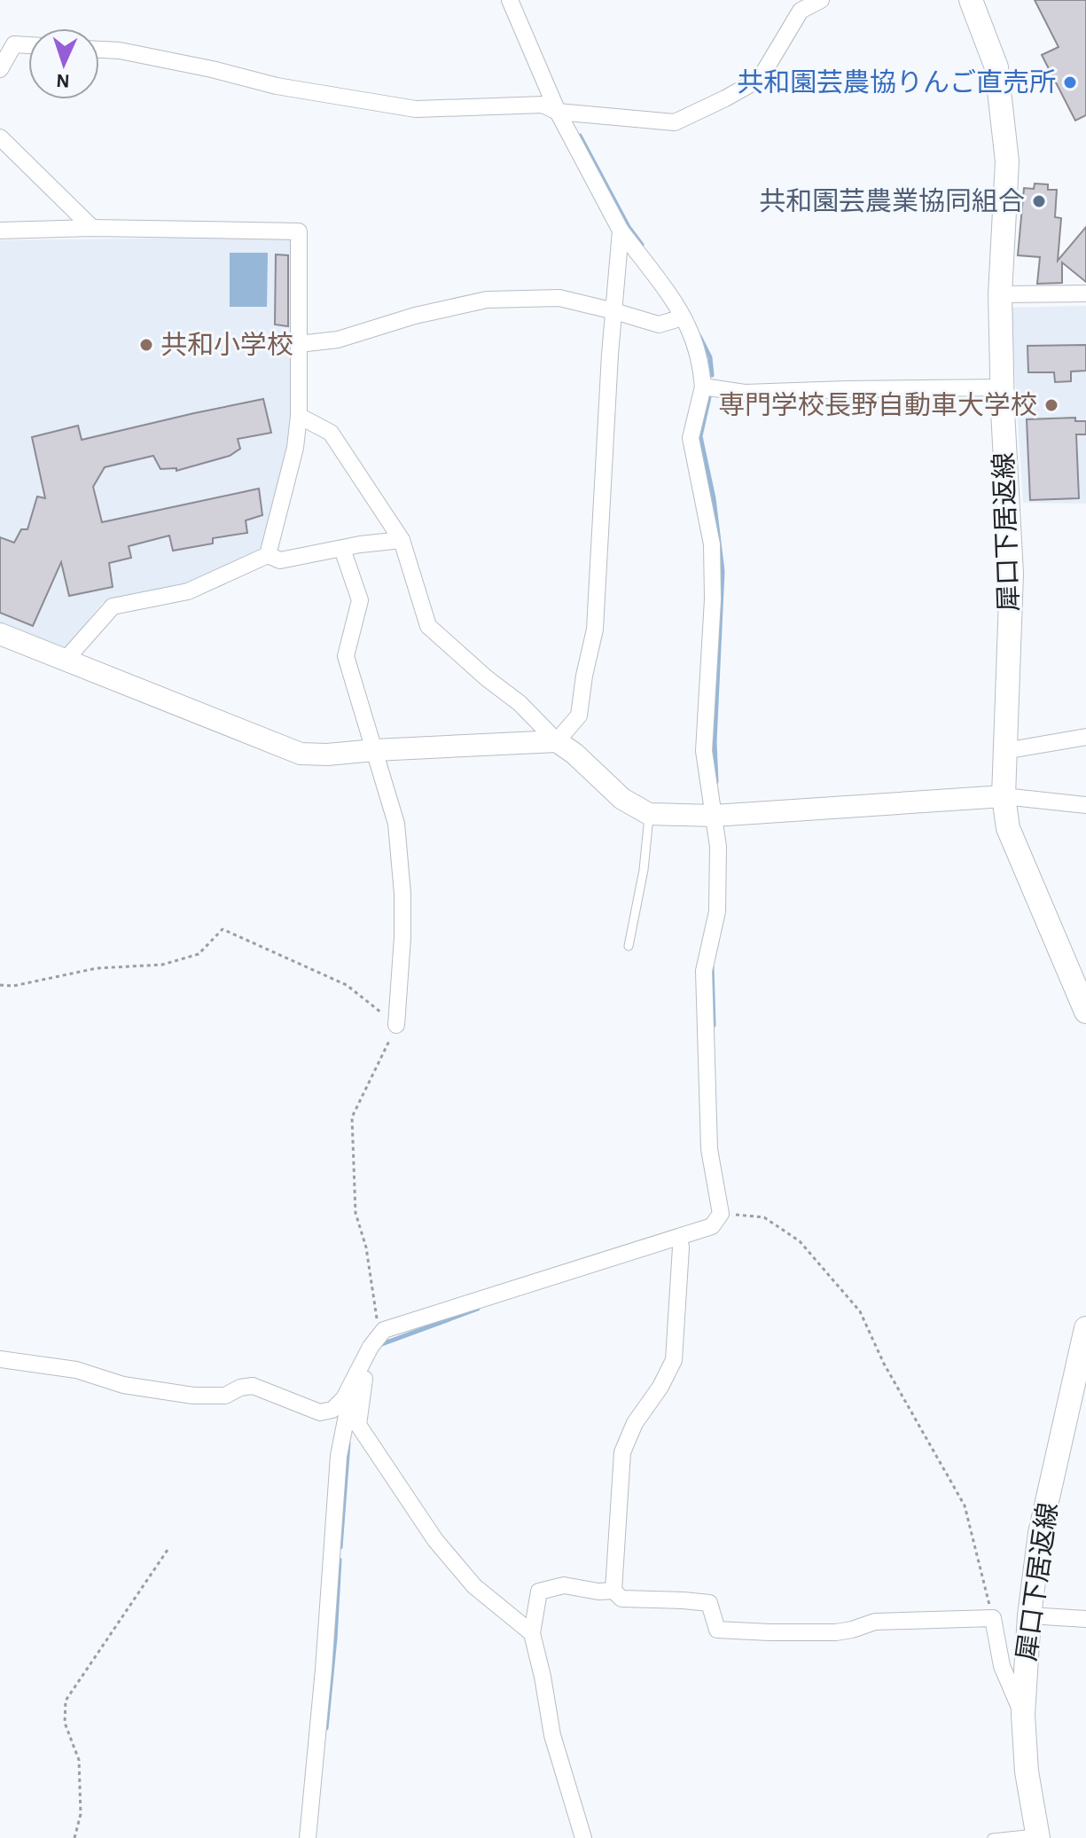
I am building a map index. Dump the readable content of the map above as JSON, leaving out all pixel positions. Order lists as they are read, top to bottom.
{
  "streets": {
    "main road": ["犀口下居返線"]
  },
  "places": [
    "共和園芸農協りんご直売所",
    "共和園芸農業協同組合",
    "共和小学校",
    "専門学校長野自動車大学校"
  ],
  "north": "bottom"
}
